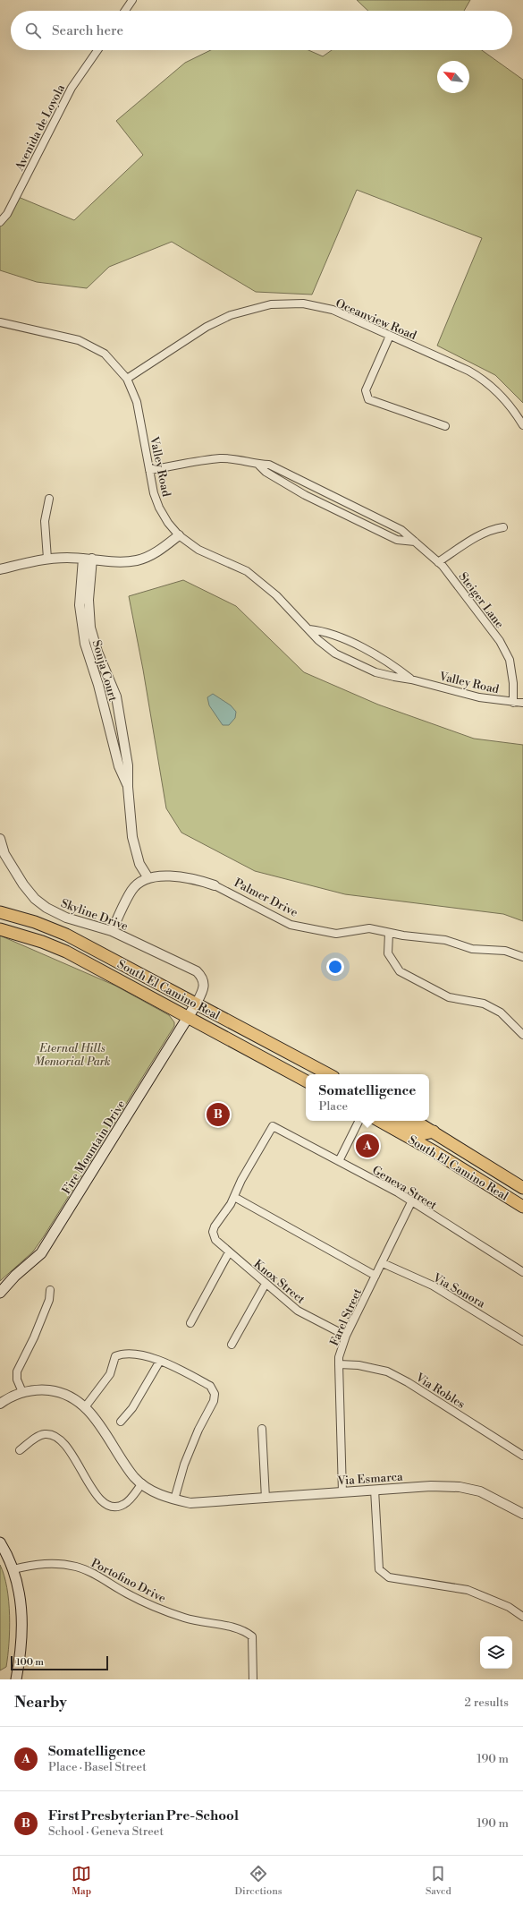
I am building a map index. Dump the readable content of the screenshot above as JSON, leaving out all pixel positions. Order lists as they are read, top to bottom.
{
  "streets": {
    "main road": ["South El Camino Real", "Fire Mountain Drive"],
    "street": [
      "Avenida de Loyola",
      "Oceanview Road",
      "Valley Road",
      "Steiger Lane",
      "Sonja Court",
      "Palmer Drive",
      "Skyline Drive",
      "Geneva Street",
      "Knox Street",
      "Via Sonora",
      "Farel Street",
      "Via Robles",
      "Via Esmarca",
      "Portofino Drive"
    ]
  },
  "crossings": [
    ["Oceanview Road", "Valley Road"],
    ["Valley Road", "Steiger Lane"],
    ["Sonja Court", "Palmer Drive"],
    ["Palmer Drive", "Skyline Drive"],
    ["Skyline Drive", "South El Camino Real"],
    ["Skyline Drive", "Fire Mountain Drive"],
    ["South El Camino Real", "Fire Mountain Drive"],
    ["Geneva Street", "Knox Street"],
    ["Geneva Street", "Farel Street"],
    ["Knox Street", "Farel Street"],
    ["Via Sonora", "Farel Street"],
    ["Farel Street", "Via Robles"],
    ["Farel Street", "Via Esmarca"]
  ],
  "parks": ["Eternal Hills Memorial Park"],
  "scale_bar": "100 m",
  "north": "top left",
  "page": {
    "search": "Search here",
    "popup": ["Somatelligence", "Place"],
    "pins": ["B", "A"],
    "scale": "100 m",
    "heading": ["Nearby", "2 results"],
    "list": [
      {
        "mark": "A",
        "name": "Somatelligence",
        "note": "Place · Basel Street",
        "value": "190 m"
      },
      {
        "mark": "B",
        "name": "First Presbyterian Pre-School",
        "note": "School · Geneva Street",
        "value": "190 m"
      }
    ],
    "nav": ["Map", "Directions", "Saved"]
  }
}
